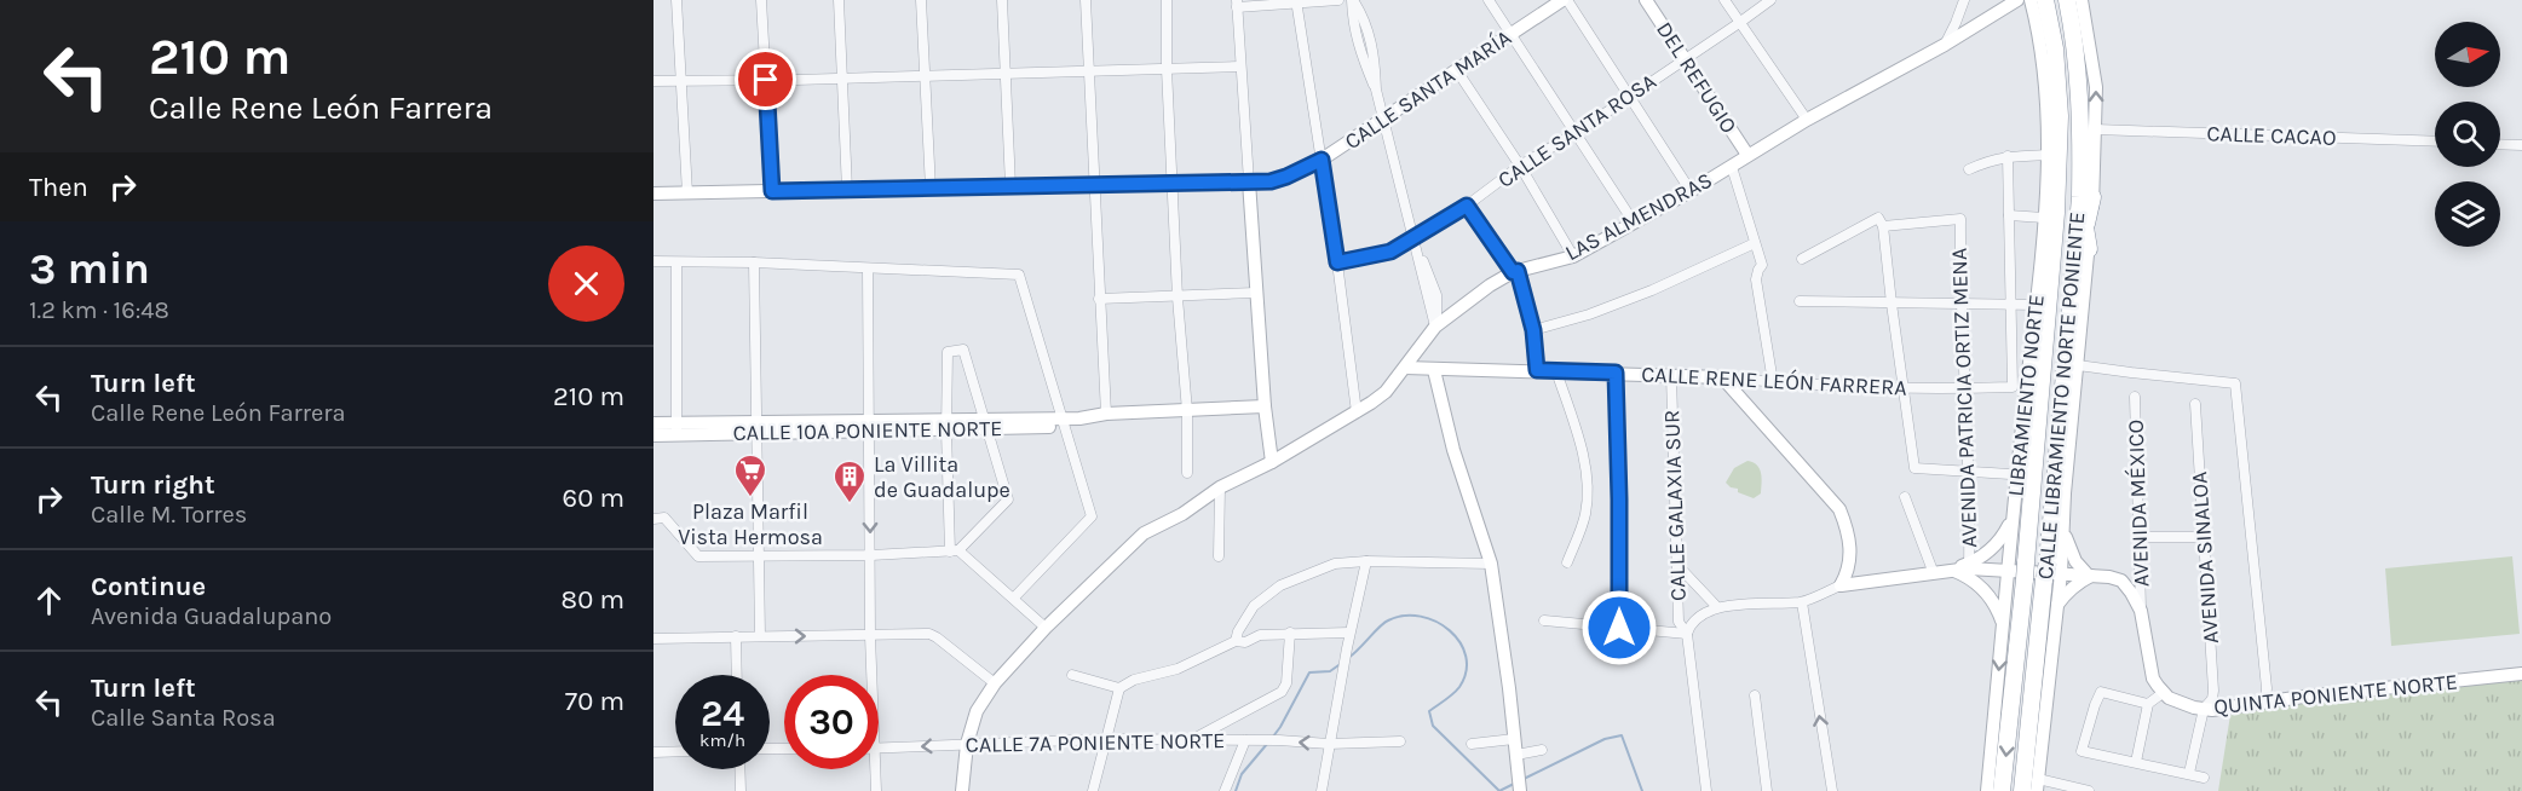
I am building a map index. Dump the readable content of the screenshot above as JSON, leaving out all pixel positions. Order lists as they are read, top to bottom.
{
  "streets": {
    "highway": ["CALLE LIBRAMIENTO NORTE PONIENTE"],
    "street": [
      "DEL REFUGIO",
      "CALLE SANTA MARÍA",
      "CALLE SANTA ROSA",
      "CALLE CACAO",
      "LAS ALMENDRAS",
      "CALLE RENE LEÓN FARRERA",
      "LIBRAMIENTO NORTE",
      "AVENIDA PATRICIA ORTIZ MENA",
      "CALLE 10A PONIENTE NORTE",
      "AVENIDA MÉXICO",
      "CALLE GALAXIA SUR",
      "AVENIDA SINALOA",
      "QUINTA PONIENTE NORTE",
      "CALLE 7A PONIENTE NORTE"
    ]
  },
  "crossings": [
    ["DEL REFUGIO", "CALLE SANTA ROSA"],
    ["DEL REFUGIO", "LAS ALMENDRAS"],
    ["LAS ALMENDRAS", "CALLE RENE LEÓN FARRERA"],
    ["LAS ALMENDRAS", "CALLE 7A PONIENTE NORTE"],
    ["CALLE RENE LEÓN FARRERA", "AVENIDA PATRICIA ORTIZ MENA"],
    ["CALLE RENE LEÓN FARRERA", "CALLE GALAXIA SUR"],
    ["LIBRAMIENTO NORTE", "CALLE LIBRAMIENTO NORTE PONIENTE"],
    ["AVENIDA SINALOA", "QUINTA PONIENTE NORTE"]
  ],
  "places": {
    "supermarket": ["Plaza Marfil Vista Hermosa"],
    "building": ["La Villita de Guadalupe"]
  },
  "north": "right",
  "page": {
    "turn": ["210 m", "Calle Rene León Farrera"],
    "then": "Then",
    "heading": ["3 min", "1.2 km · 16:48"],
    "list": [
      {
        "name": "Turn left",
        "note": "Calle Rene León Farrera",
        "value": "210 m"
      },
      {
        "name": "Turn right",
        "note": "Calle M. Torres",
        "value": "60 m"
      },
      {
        "name": "Continue",
        "note": "Avenida Guadalupano",
        "value": "80 m"
      },
      {
        "name": "Turn left",
        "note": "Calle Santa Rosa",
        "value": "70 m"
      }
    ],
    "speed": "24 km/h",
    "limit": "30"
  }
}
